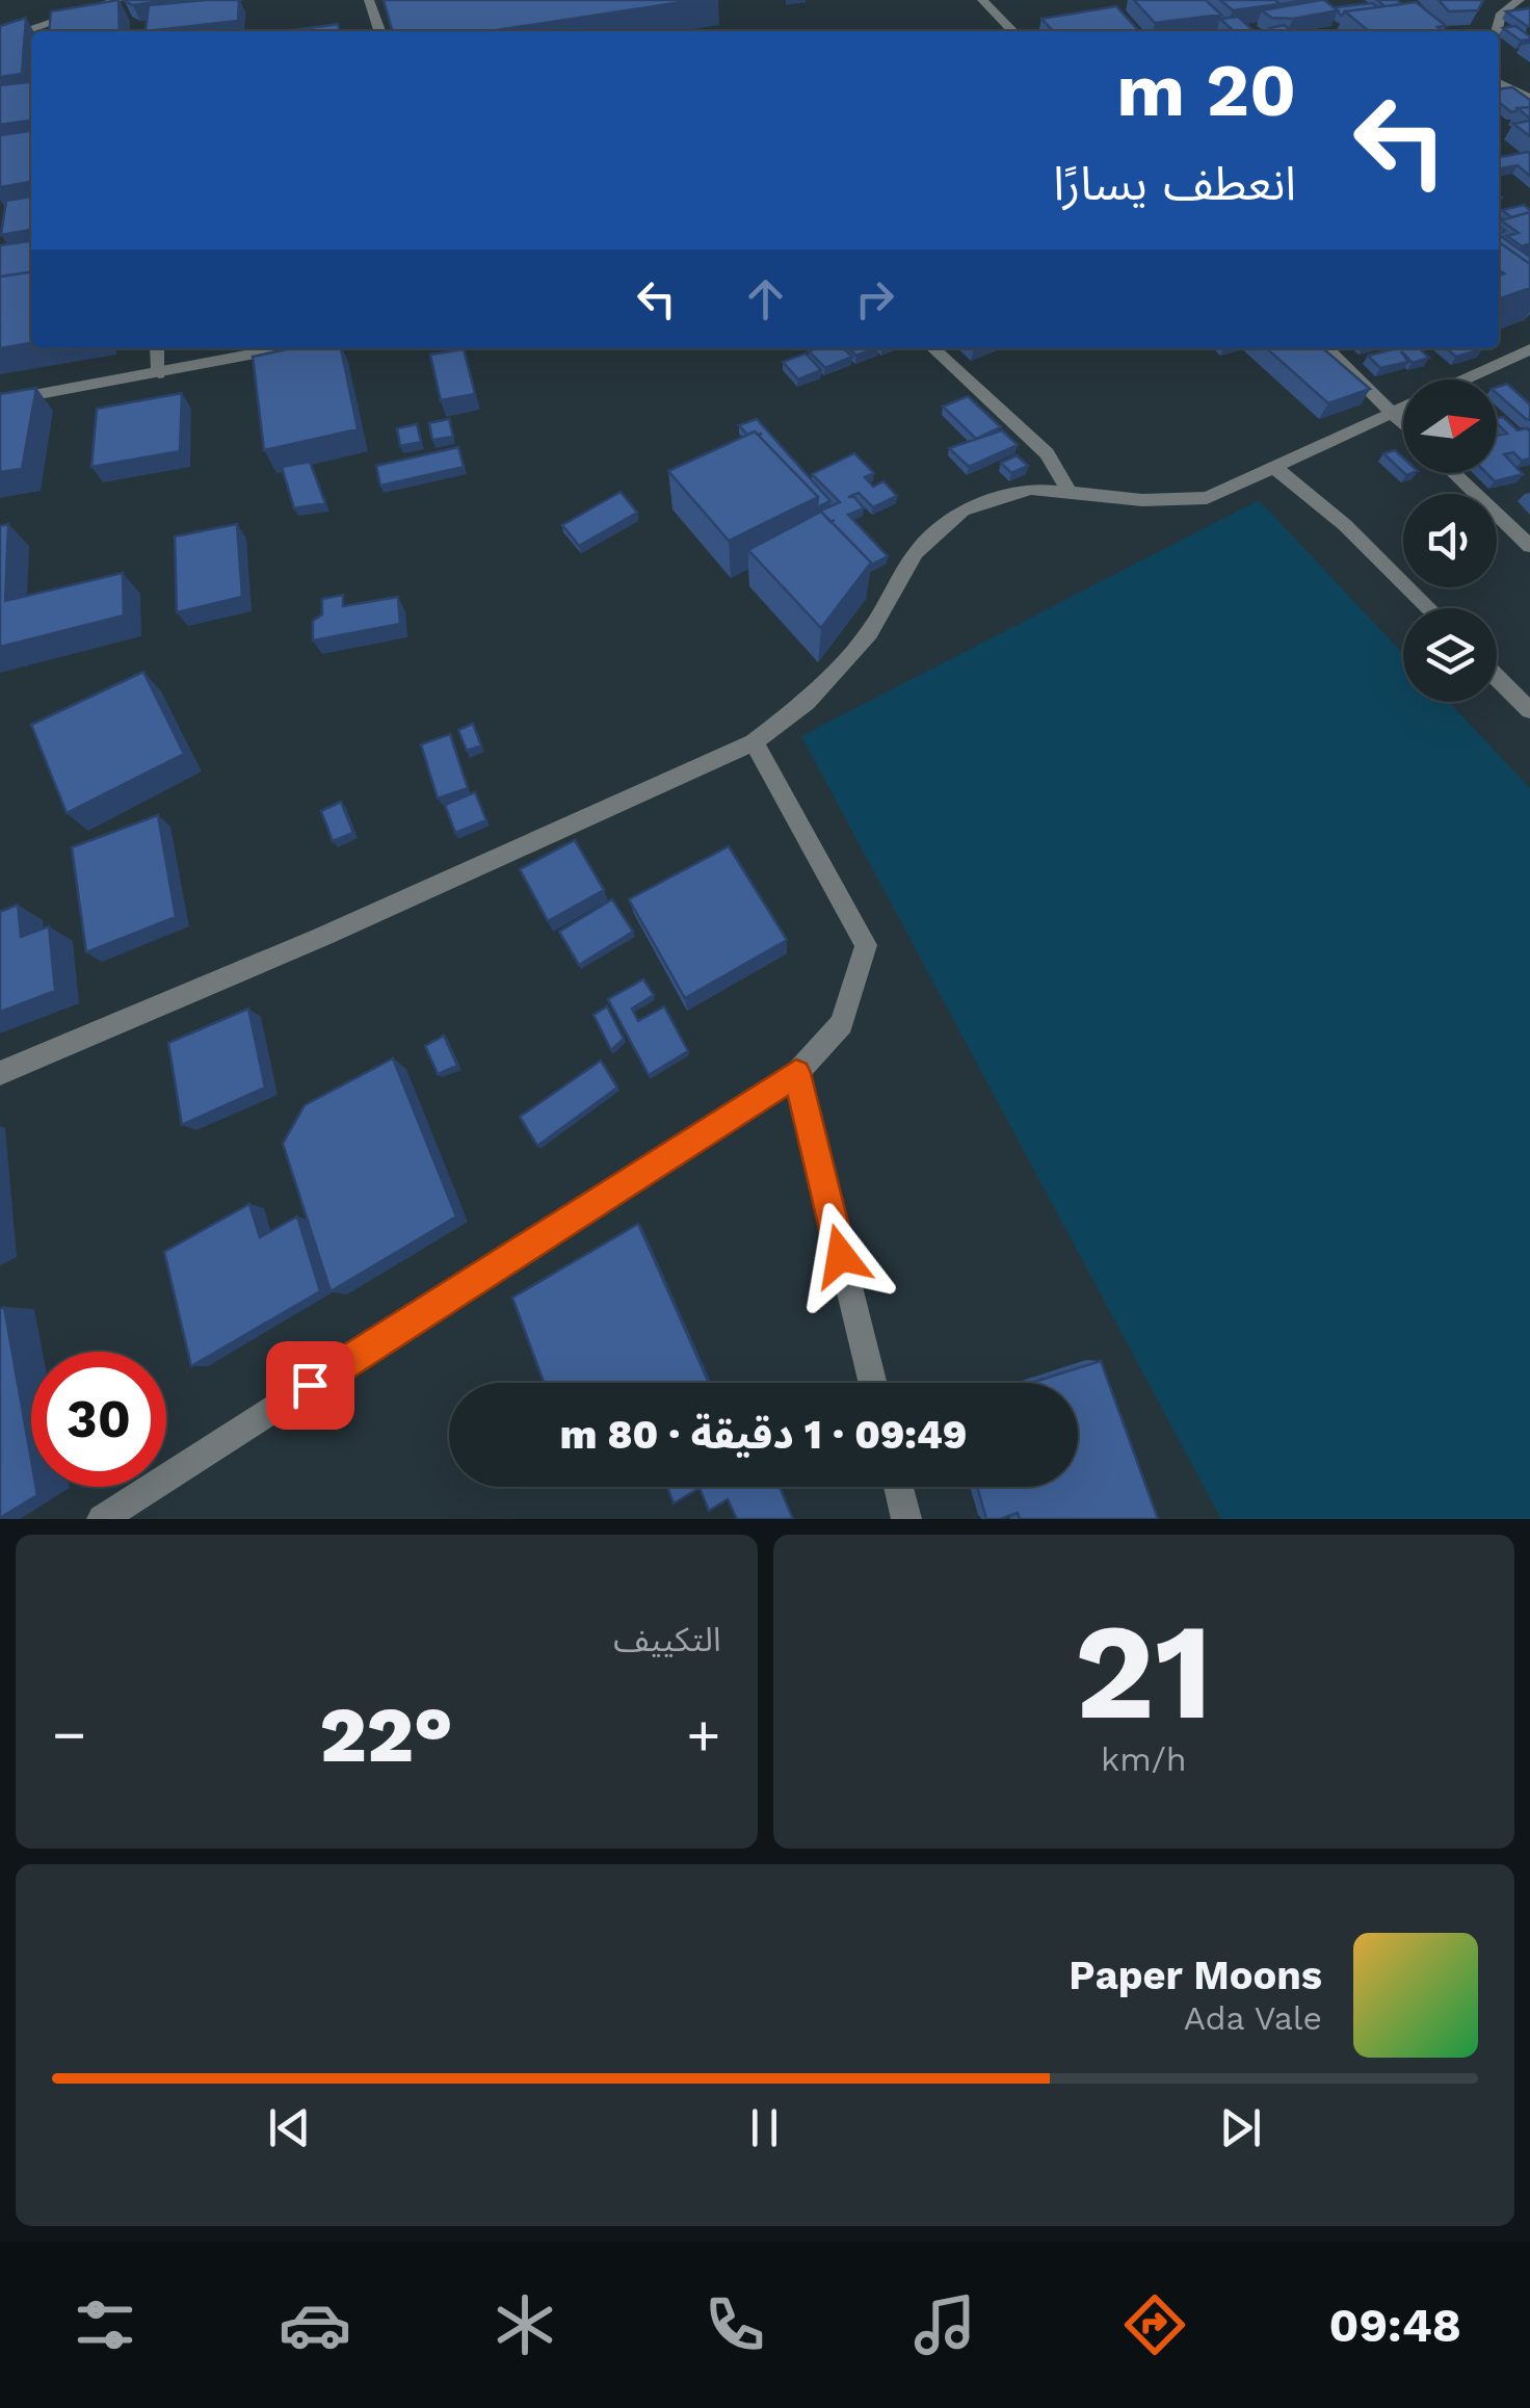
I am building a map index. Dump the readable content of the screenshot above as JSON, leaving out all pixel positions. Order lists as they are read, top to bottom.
{
  "north": "right",
  "page": {
    "turn": ["20 m", "انعطف يسارًا"],
    "limit": "30",
    "trip": "09:49 · 1 دقيقة · 80 m",
    "tile": [
      ["21", "km/h"],
      "التكييف"
    ],
    "heat": ["−", "22°", "+"],
    "song": ["Paper Moons", "Ada Vale"],
    "tabs": "09:48"
  }
}
